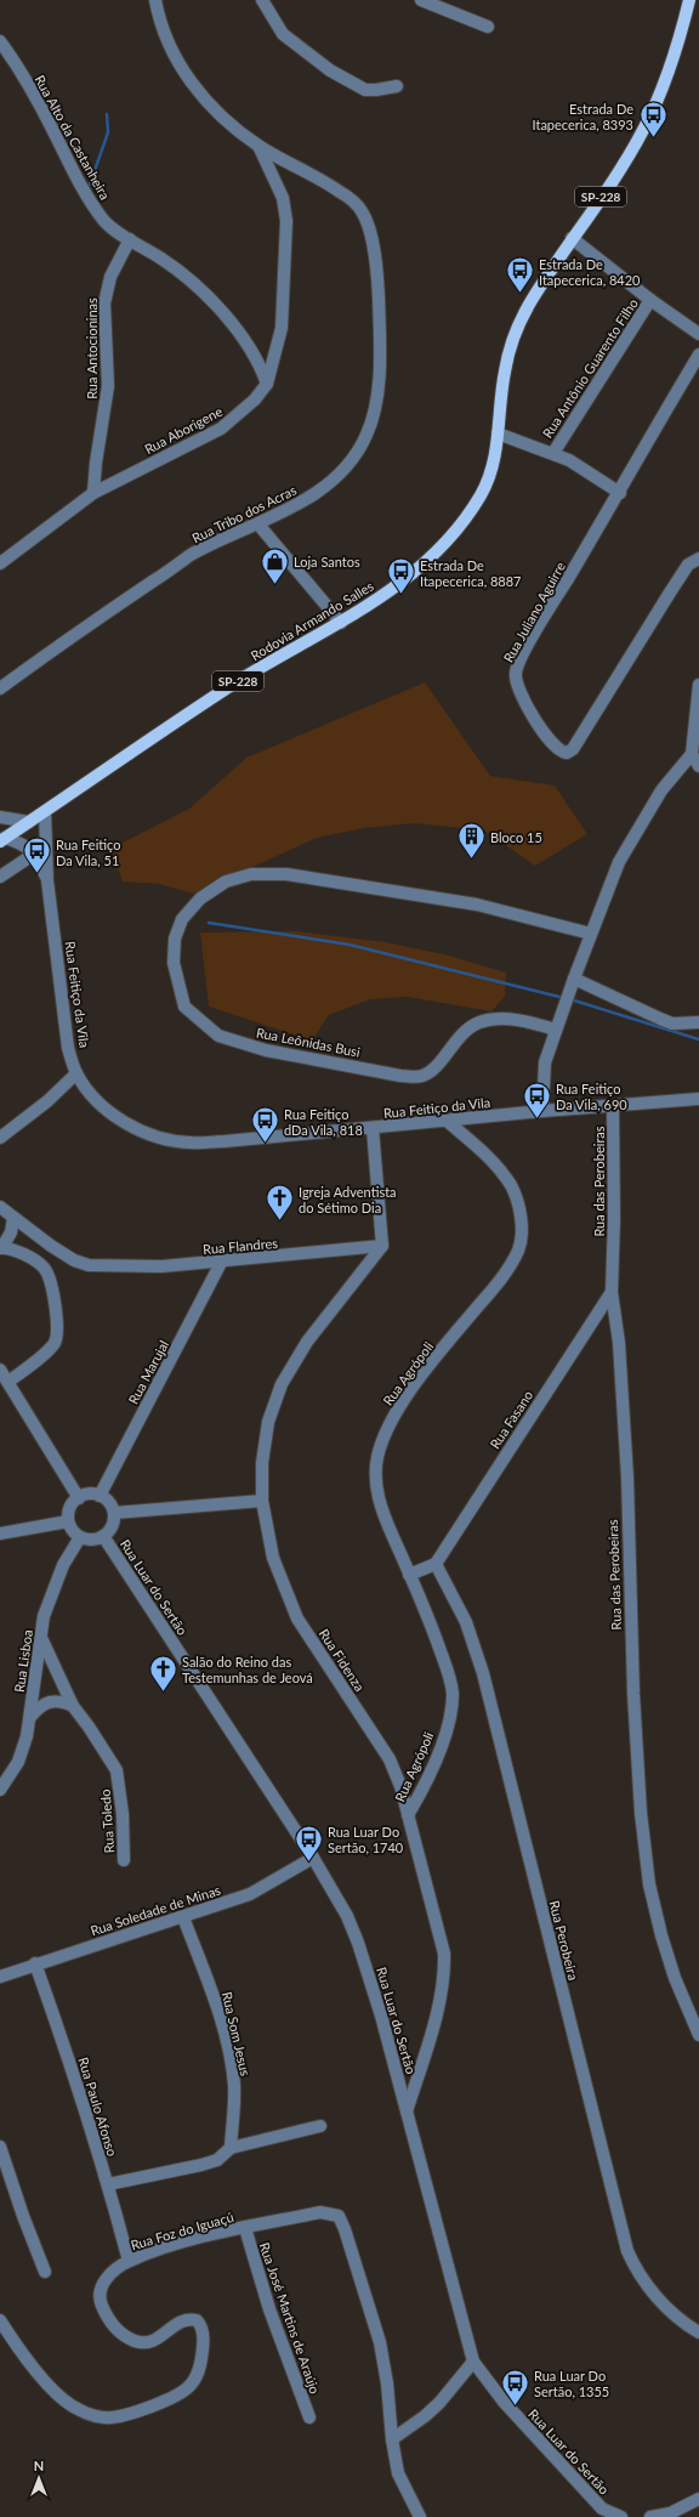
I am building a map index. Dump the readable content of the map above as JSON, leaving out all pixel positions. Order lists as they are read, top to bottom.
{
  "streets": {
    "main road": ["SP-228", "Rodovia Armando Salles"],
    "street": [
      "Rua Alto da Castanheira",
      "Rua Antocioninas",
      "Rua Antônio Guarento Filho",
      "Rua Aborigene",
      "Rua Tribo dos Acras",
      "Rua Juliano Aguirre",
      "Rua Feitiço da Vila",
      "Rua Leônidas Busi",
      "Rua das Perobeiras",
      "Rua Flandres",
      "Rua Marujal",
      "Rua Agrópoli",
      "Rua Fasano",
      "Rua Luar do Sertão",
      "Rua Fidenza",
      "Rua Lisboa",
      "Rua Toledo",
      "Rua Soledade de Minas",
      "Rua Perobeira",
      "Rua Som Jesus",
      "Rua Paulo Afonso",
      "Rua Foz do Iguaçú",
      "Rua José Martins de Araújo"
    ]
  },
  "crossings": [
    ["Rua Alto da Castanheira", "Rua Antocioninas"],
    ["Rua Alto da Castanheira", "Rua Aborigene"],
    ["Rua Antocioninas", "Rua Aborigene"],
    ["Rua Aborigene", "Rua Tribo dos Acras"],
    ["Rodovia Armando Salles", "Rua Feitiço da Vila"],
    ["Rua Feitiço da Vila", "Rua das Perobeiras"],
    ["Rua Feitiço da Vila", "Rua Agrópoli"],
    ["Rua das Perobeiras", "Rua Fasano"],
    ["Rua Flandres", "Rua Marujal"],
    ["Rua Flandres", "Rua Fidenza"],
    ["Rua Marujal", "Rua Luar do Sertão"],
    ["Rua Marujal", "Rua Lisboa"],
    ["Rua Agrópoli", "Rua Fidenza"],
    ["Rua Fasano", "Rua Perobeira"],
    ["Rua Luar do Sertão", "Rua Fidenza"],
    ["Rua Luar do Sertão", "Rua Lisboa"],
    ["Rua Luar do Sertão", "Rua Soledade de Minas"],
    ["Rua Lisboa", "Rua Toledo"],
    ["Rua Soledade de Minas", "Rua Som Jesus"],
    ["Rua Soledade de Minas", "Rua Paulo Afonso"],
    ["Rua Paulo Afonso", "Rua Foz do Iguaçú"],
    ["Rua Foz do Iguaçú", "Rua José Martins de Araújo"]
  ],
  "places": {
    "bus stop": [
      "Estrada De Itapecerica, 8393",
      "Estrada De Itapecerica, 8420",
      "Estrada De Itapecerica, 8887",
      "Rua Feitiço Da Vila, 51",
      "Rua Feitiço Da Vila, 690",
      "Rua Feitiço dDa Vila, 818",
      "Rua Luar Do Sertão, 1740",
      "Rua Luar Do Sertão, 1355"
    ],
    "shop": ["Loja Santos"],
    "building": ["Bloco 15"],
    "church": ["Igreja Adventista do Sétimo Dia", "Salão do Reino das Testemunhas de Jeová"]
  },
  "north": "top"
}
